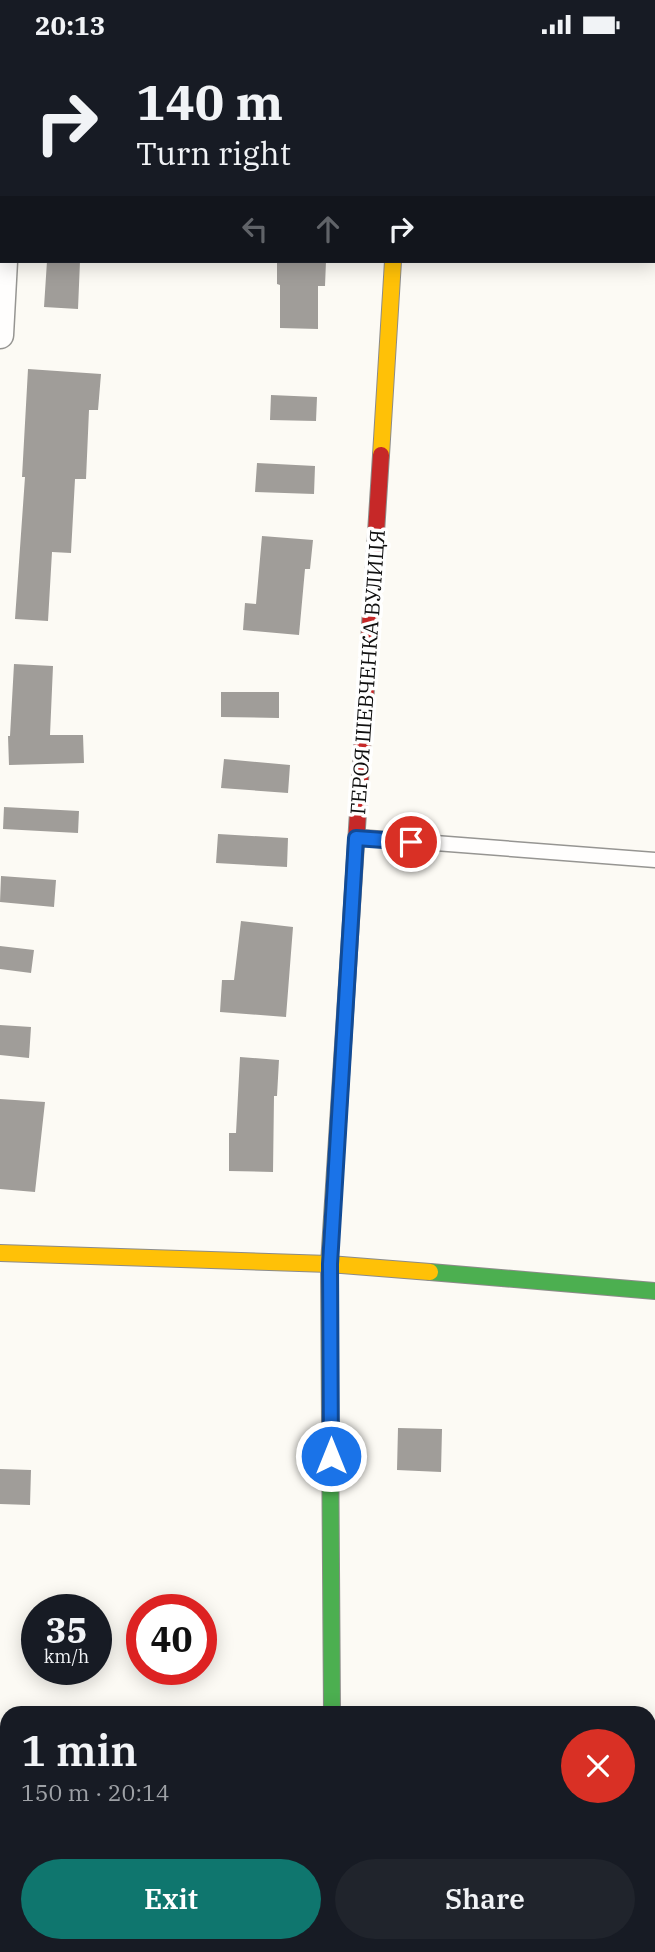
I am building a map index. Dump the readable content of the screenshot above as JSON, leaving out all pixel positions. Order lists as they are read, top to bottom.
{
  "streets": {
    "street": ["ГЕРОЯ ШЕВЧЕНКА ВУЛИЦЯ"]
  },
  "page": {
    "status": "20:13",
    "turn": ["140 m", "Turn right"],
    "speed": "35 km/h",
    "limit": "40",
    "heading": ["1 min", "150 m · 20:14"],
    "buttons": ["Exit", "Share"]
  }
}
